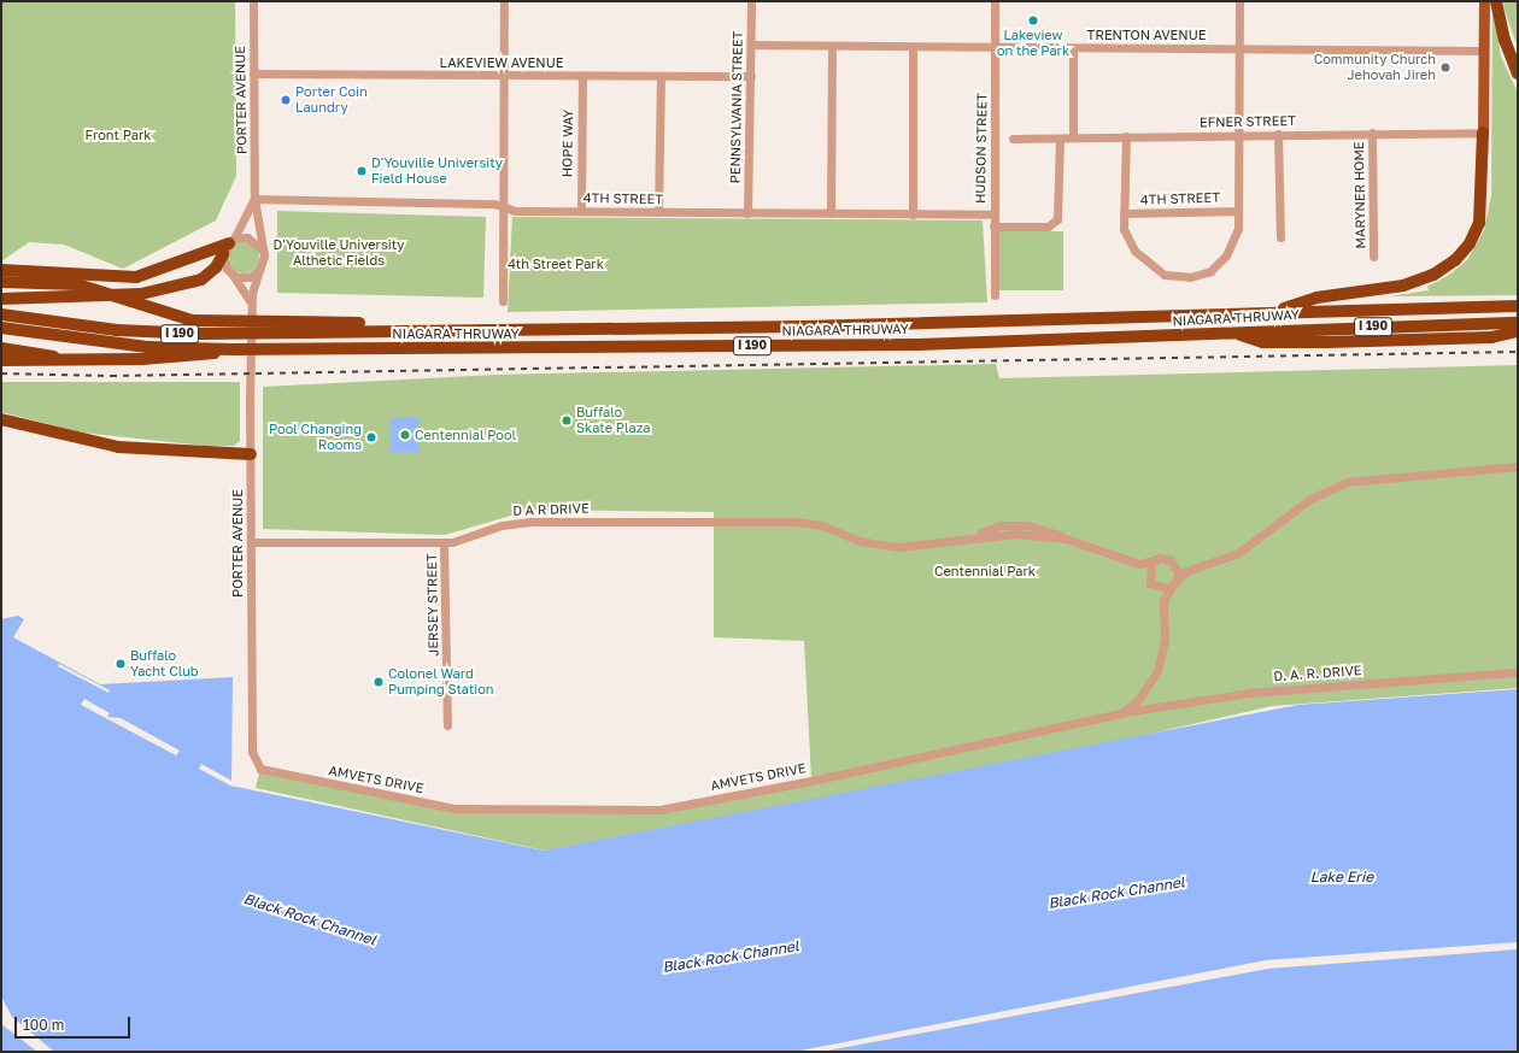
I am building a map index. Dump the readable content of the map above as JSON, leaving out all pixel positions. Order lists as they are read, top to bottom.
{
  "streets": {
    "highway": ["NIAGARA THRUWAY", "I 190"],
    "street": [
      "TRENTON AVENUE",
      "LAKEVIEW AVENUE",
      "PORTER AVENUE",
      "PENNSYLVANIA STREET",
      "EFNER STREET",
      "HOPE WAY",
      "HUDSON STREET",
      "MARYNER HOME",
      "4TH STREET",
      "D A R DRIVE",
      "JERSEY STREET",
      "D. A. R. DRIVE",
      "AMVETS DRIVE"
    ]
  },
  "crossings": [
    ["TRENTON AVENUE", "PENNSYLVANIA STREET"],
    ["TRENTON AVENUE", "HUDSON STREET"],
    ["LAKEVIEW AVENUE", "PORTER AVENUE"],
    ["LAKEVIEW AVENUE", "PENNSYLVANIA STREET"],
    ["LAKEVIEW AVENUE", "HOPE WAY"],
    ["PORTER AVENUE", "4TH STREET"],
    ["PORTER AVENUE", "D A R DRIVE"],
    ["PORTER AVENUE", "AMVETS DRIVE"],
    ["PENNSYLVANIA STREET", "4TH STREET"],
    ["EFNER STREET", "MARYNER HOME"],
    ["HOPE WAY", "4TH STREET"],
    ["HUDSON STREET", "4TH STREET"],
    ["D A R DRIVE", "JERSEY STREET"],
    ["D. A. R. DRIVE", "AMVETS DRIVE"]
  ],
  "water": ["Lake Erie", "Black Rock Channel"],
  "parks": [
    "Front Park",
    "D'Youville University Althetic Fields",
    "4th Street Park",
    "Centennial Park"
  ],
  "places": [
    "Lakeview on the Park",
    "Community Church Jehovah Jireh",
    "Porter Coin Laundry",
    "D'Youville University Field House",
    "Buffalo Skate Plaza",
    "Centennial Pool",
    "Pool Changing Rooms",
    "Buffalo Yacht Club",
    "Colonel Ward Pumping Station"
  ],
  "scale_bar": "100 m"
}
